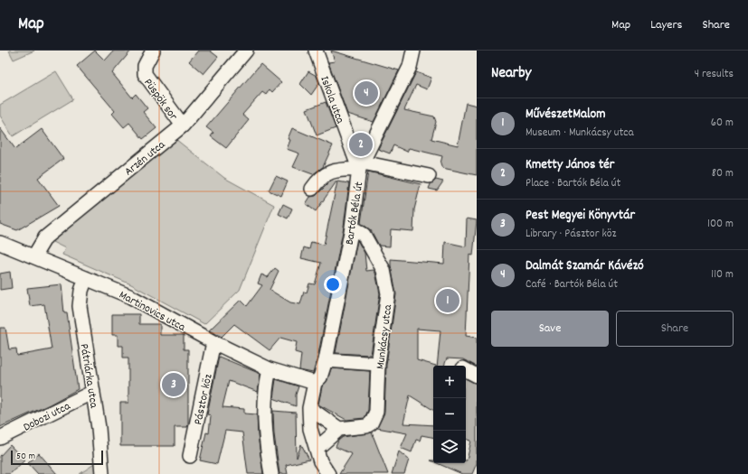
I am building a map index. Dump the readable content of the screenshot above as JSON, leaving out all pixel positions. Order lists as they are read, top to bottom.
{
  "streets": {
    "street": [
      "Püspök sor",
      "Iskola utca",
      "Arzén utca",
      "Bartók Béla út",
      "Martinovics utca",
      "Munkácsy utca",
      "Pátriárka utca",
      "Pásztor köz",
      "Dobozi utca"
    ]
  },
  "crossings": [
    ["Püspök sor", "Arzén utca"],
    ["Iskola utca", "Bartók Béla út"],
    ["Arzén utca", "Martinovics utca"],
    ["Bartók Béla út", "Martinovics utca"],
    ["Bartók Béla út", "Munkácsy utca"],
    ["Martinovics utca", "Munkácsy utca"],
    ["Martinovics utca", "Pátriárka utca"],
    ["Martinovics utca", "Pásztor köz"],
    ["Pátriárka utca", "Dobozi utca"]
  ],
  "scale_bar": "50 m",
  "page": {
    "header": "Map",
    "nav": ["Map", "Layers", "Share"],
    "heading": ["Nearby", "4 results"],
    "pins": [
      "4",
      "2",
      "1",
      "3"
    ],
    "list": [
      {
        "mark": "1",
        "name": "MűvészetMalom",
        "note": "Museum · Munkácsy utca",
        "value": "60 m"
      },
      {
        "mark": "2",
        "name": "Kmetty János tér",
        "note": "Place · Bartók Béla út",
        "value": "80 m"
      },
      {
        "mark": "3",
        "name": "Pest Megyei Könyvtár",
        "note": "Library · Pásztor köz",
        "value": "100 m"
      },
      {
        "mark": "4",
        "name": "Dalmát Szamár Kávézó",
        "note": "Café · Bartók Béla út",
        "value": "110 m"
      }
    ],
    "buttons": ["Save", "Share"],
    "map_buttons": ["+", "−"],
    "scale": "50 m"
  }
}
